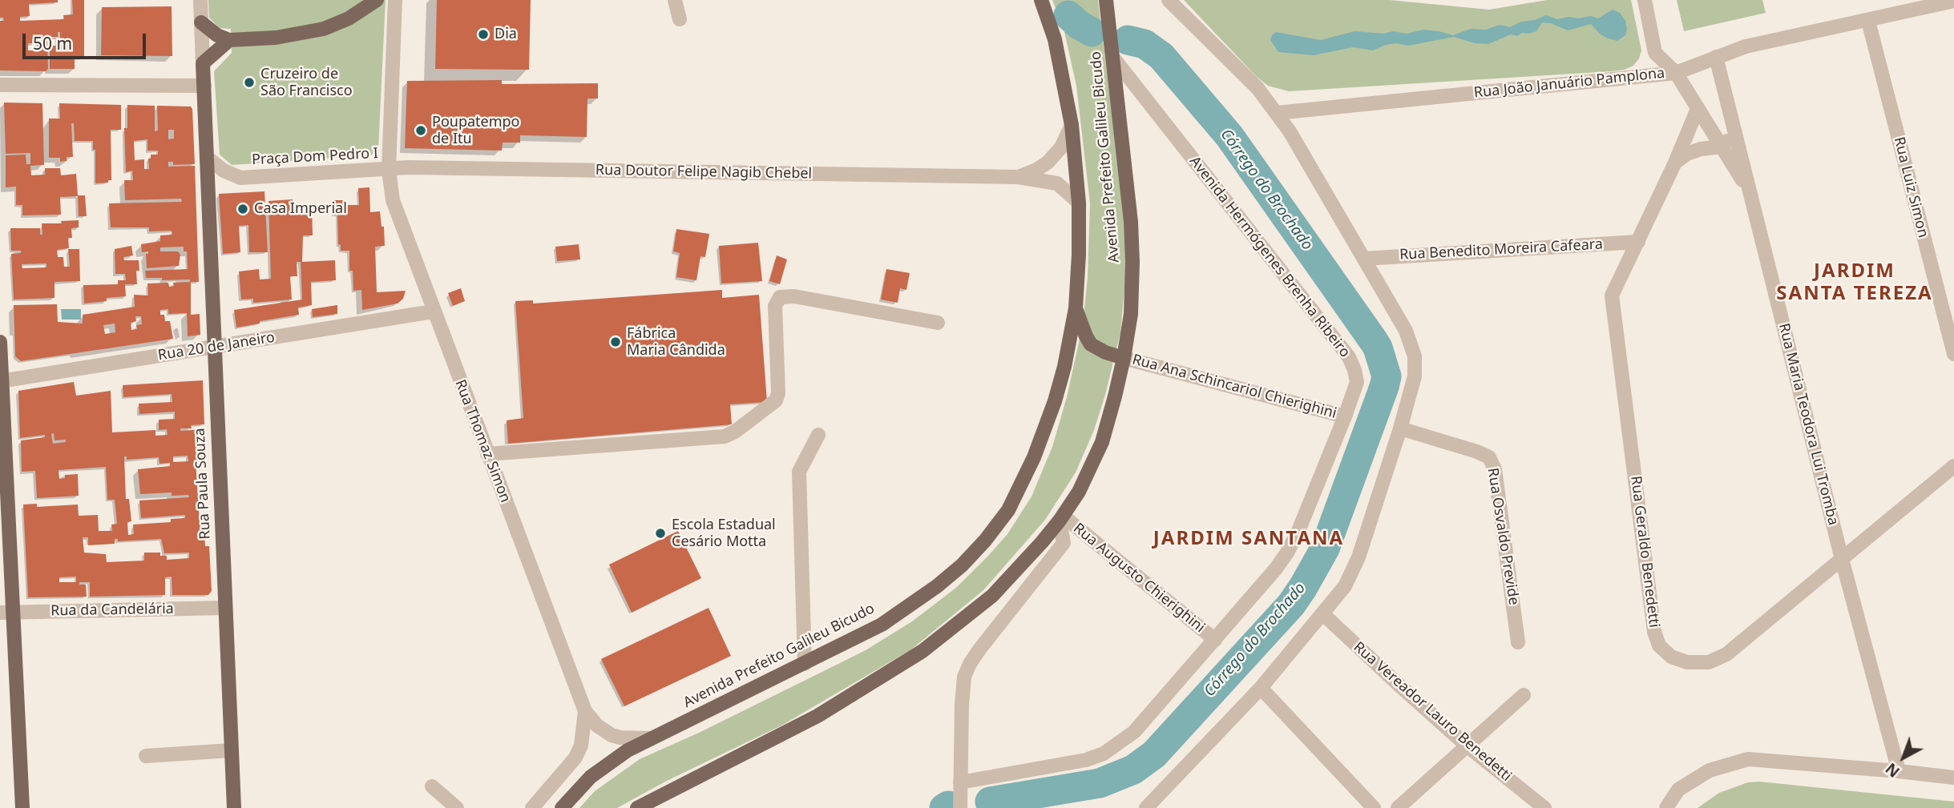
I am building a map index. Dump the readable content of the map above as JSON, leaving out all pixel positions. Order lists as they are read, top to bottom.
{
  "streets": {
    "main road": ["Avenida Prefeito Galileu Bicudo", "Rua Paula Souza"],
    "street": [
      "Rua João Januário Pamplona",
      "Praça Dom Pedro I",
      "Rua Doutor Felipe Nagib Chebel",
      "Rua Luiz Simon",
      "Rua Benedito Moreira Cafeara",
      "Avenida Hermógenes Brenha Ribeiro",
      "Rua 20 de Janeiro",
      "Rua Ana Schincariol Chierighini",
      "Rua Maria Teodora Lui Tromba",
      "Rua Thomaz Simon",
      "Rua Osvaldo Previde",
      "Rua Geraldo Benedetti",
      "Rua Augusto Chierighini",
      "Rua da Candelária",
      "Rua Vereador Lauro Benedetti"
    ]
  },
  "crossings": [
    ["Rua João Januário Pamplona", "Rua Luiz Simon"],
    ["Rua João Januário Pamplona", "Rua Maria Teodora Lui Tromba"],
    ["Praça Dom Pedro I", "Rua Doutor Felipe Nagib Chebel"],
    ["Praça Dom Pedro I", "Rua Thomaz Simon"],
    ["Praça Dom Pedro I", "Rua Paula Souza"],
    ["Avenida Prefeito Galileu Bicudo", "Rua Doutor Felipe Nagib Chebel"],
    ["Avenida Prefeito Galileu Bicudo", "Avenida Hermógenes Brenha Ribeiro"],
    ["Avenida Prefeito Galileu Bicudo", "Rua Ana Schincariol Chierighini"],
    ["Avenida Prefeito Galileu Bicudo", "Rua Thomaz Simon"],
    ["Avenida Prefeito Galileu Bicudo", "Rua Augusto Chierighini"],
    ["Rua Doutor Felipe Nagib Chebel", "Rua Thomaz Simon"],
    ["Rua Benedito Moreira Cafeara", "Rua Geraldo Benedetti"],
    ["Avenida Hermógenes Brenha Ribeiro", "Rua Ana Schincariol Chierighini"],
    ["Avenida Hermógenes Brenha Ribeiro", "Rua Augusto Chierighini"],
    ["Rua 20 de Janeiro", "Rua Thomaz Simon"],
    ["Rua 20 de Janeiro", "Rua Paula Souza"],
    ["Rua Maria Teodora Lui Tromba", "Rua Geraldo Benedetti"],
    ["Rua Paula Souza", "Rua da Candelária"]
  ],
  "districts": ["JARDIM SANTA TEREZA", "JARDIM SANTANA"],
  "water": ["Córrego do Brochado"],
  "places": [
    "Dia",
    "Cruzeiro de São Francisco",
    "Poupatempo de Itu",
    "Casa Imperial",
    "Fábrica Maria Cândida",
    "Escola Estadual Cesário Motta"
  ],
  "scale_bar": "50 m",
  "north": "bottom left"
}
